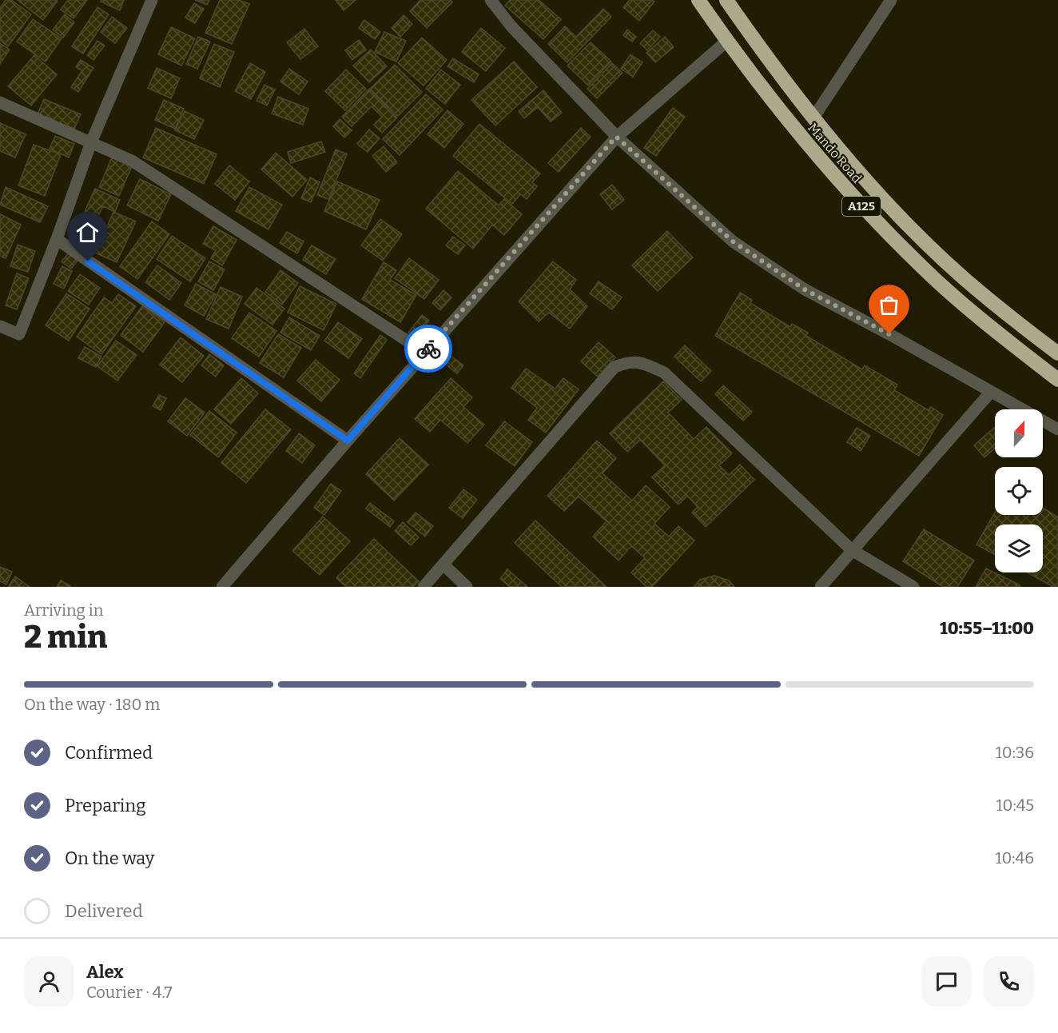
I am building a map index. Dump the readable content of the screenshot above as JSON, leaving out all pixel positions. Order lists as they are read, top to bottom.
{
  "streets": {
    "highway": ["Mando Road", "A125"]
  },
  "north": "top",
  "page": {
    "heading": ["2 min", "Arriving in", "10:55–11:00"],
    "panel": ["Alex", "Courier · 4.7"],
    "bar": "On the way · 180 m",
    "list": [
      ["Confirmed", "10:36"],
      ["Preparing", "10:45"],
      ["On the way", "10:46"],
      "Delivered"
    ]
  }
}
